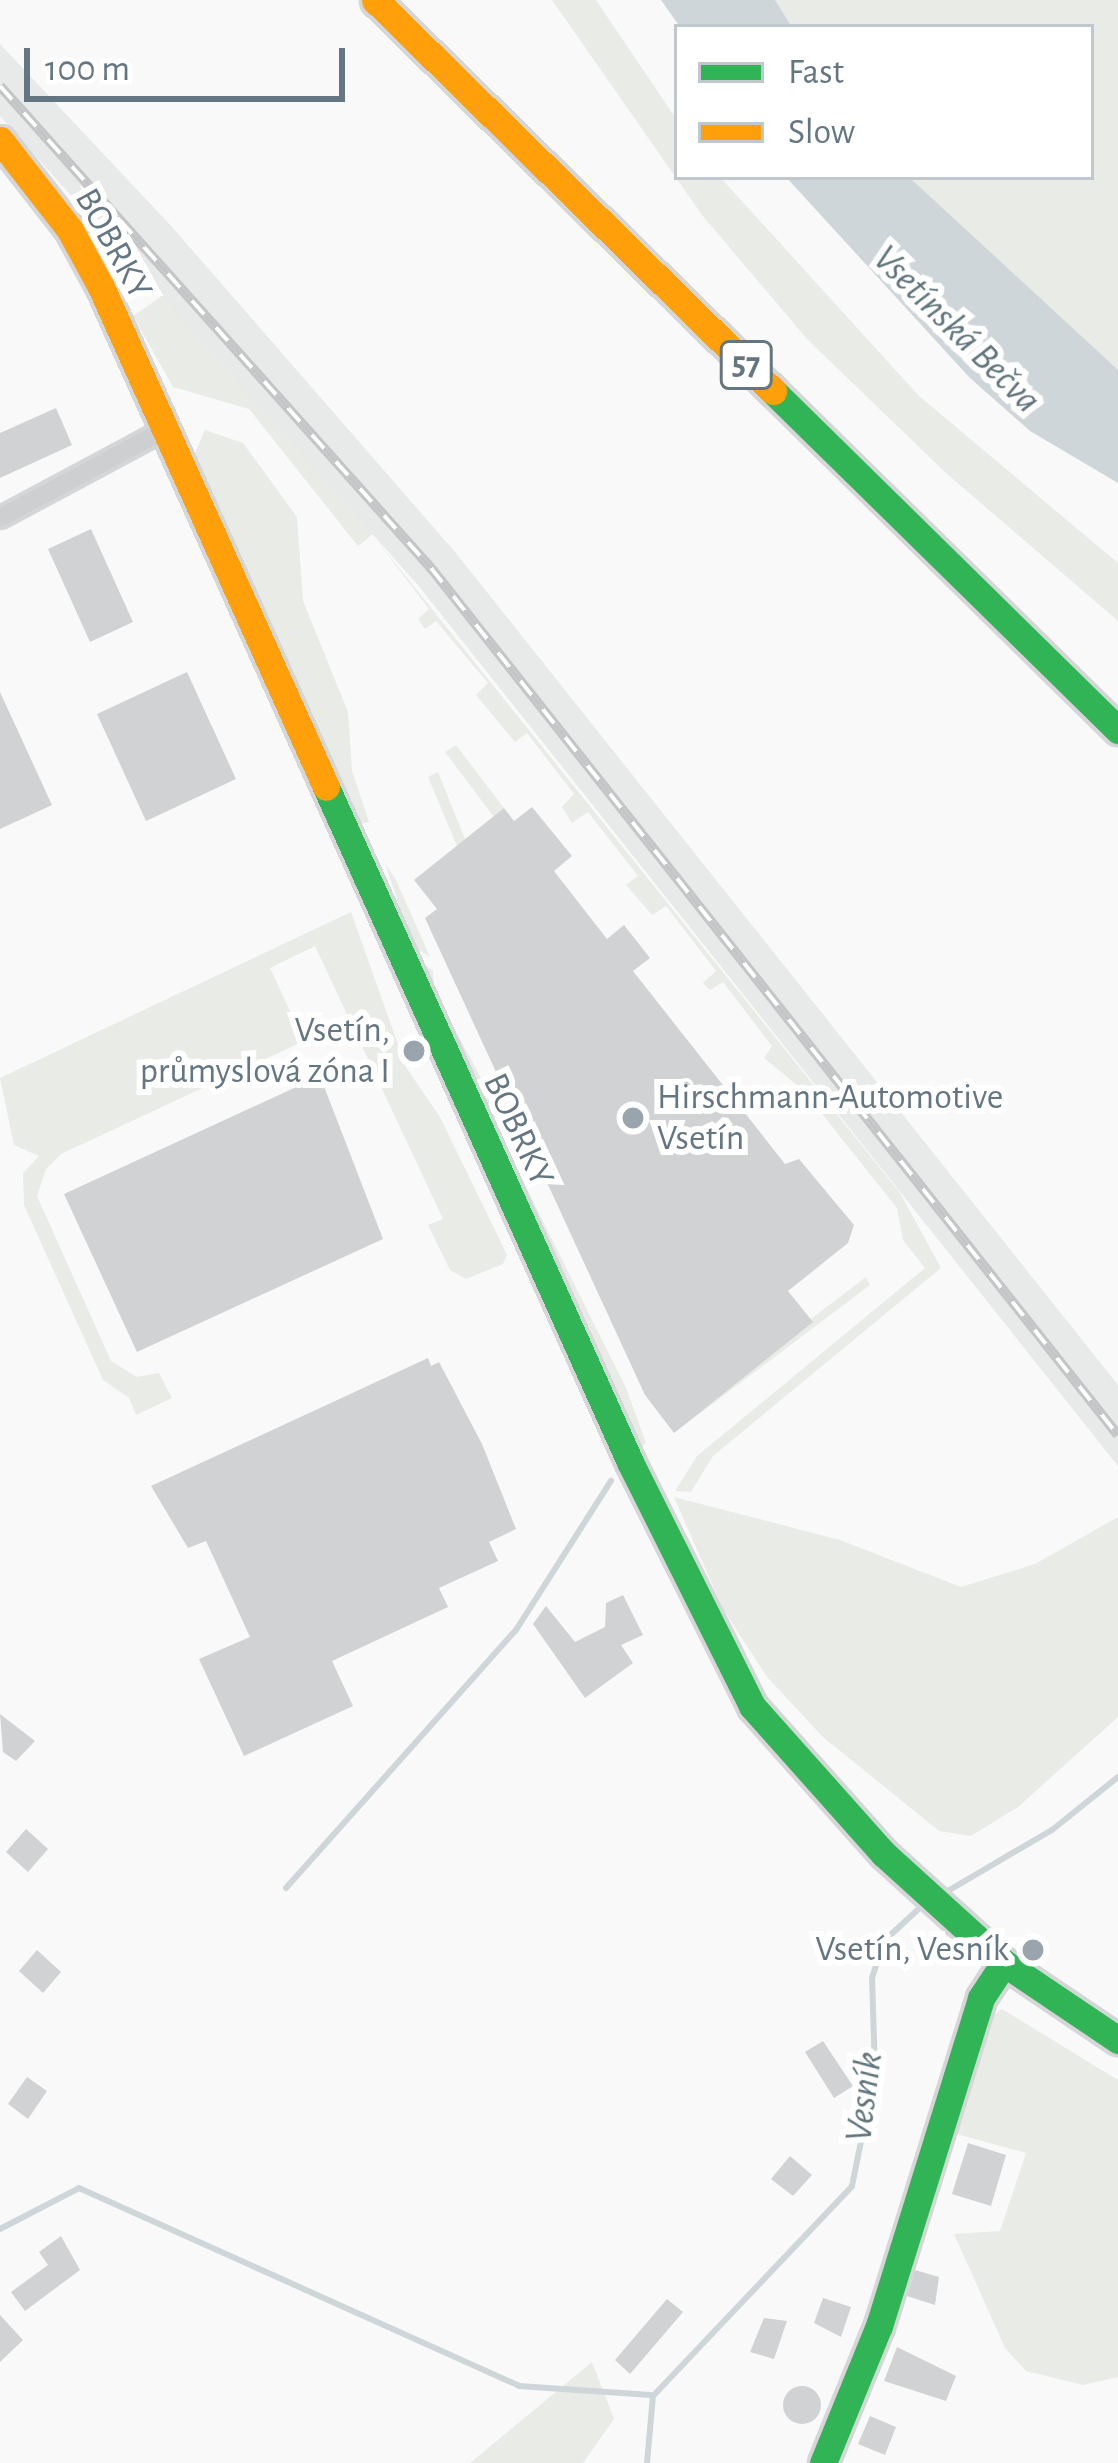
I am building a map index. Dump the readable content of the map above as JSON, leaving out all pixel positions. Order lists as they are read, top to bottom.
{
  "streets": {
    "street": ["BOBRKY", "57"]
  },
  "water": ["Vsetínská Bečva", "Vesník"],
  "places": ["Vsetín, průmyslová zóna I", "Hirschmann-Automotive Vsetín", "Vsetín, Vesník"],
  "legend": ["Fast", "Slow"],
  "scale_bar": "100 m"
}
